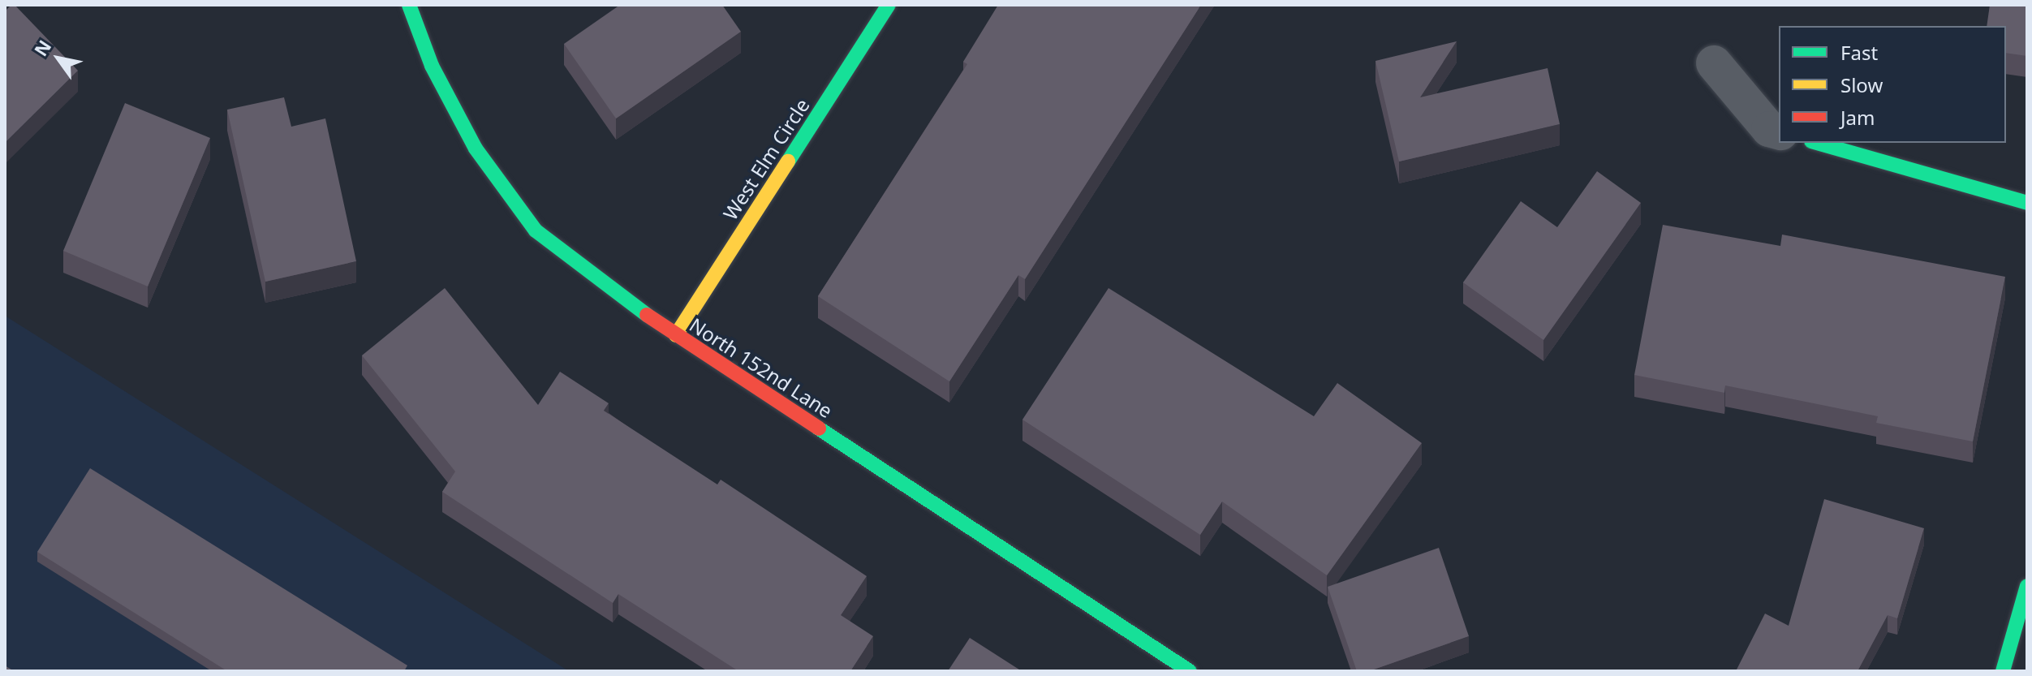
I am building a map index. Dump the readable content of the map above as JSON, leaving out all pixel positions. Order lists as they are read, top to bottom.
{
  "streets": {
    "street": ["West Elm Circle", "North 152nd Lane"]
  },
  "crossings": [
    ["West Elm Circle", "North 152nd Lane"]
  ],
  "legend": ["Fast", "Slow", "Jam"],
  "north": "top left"
}
